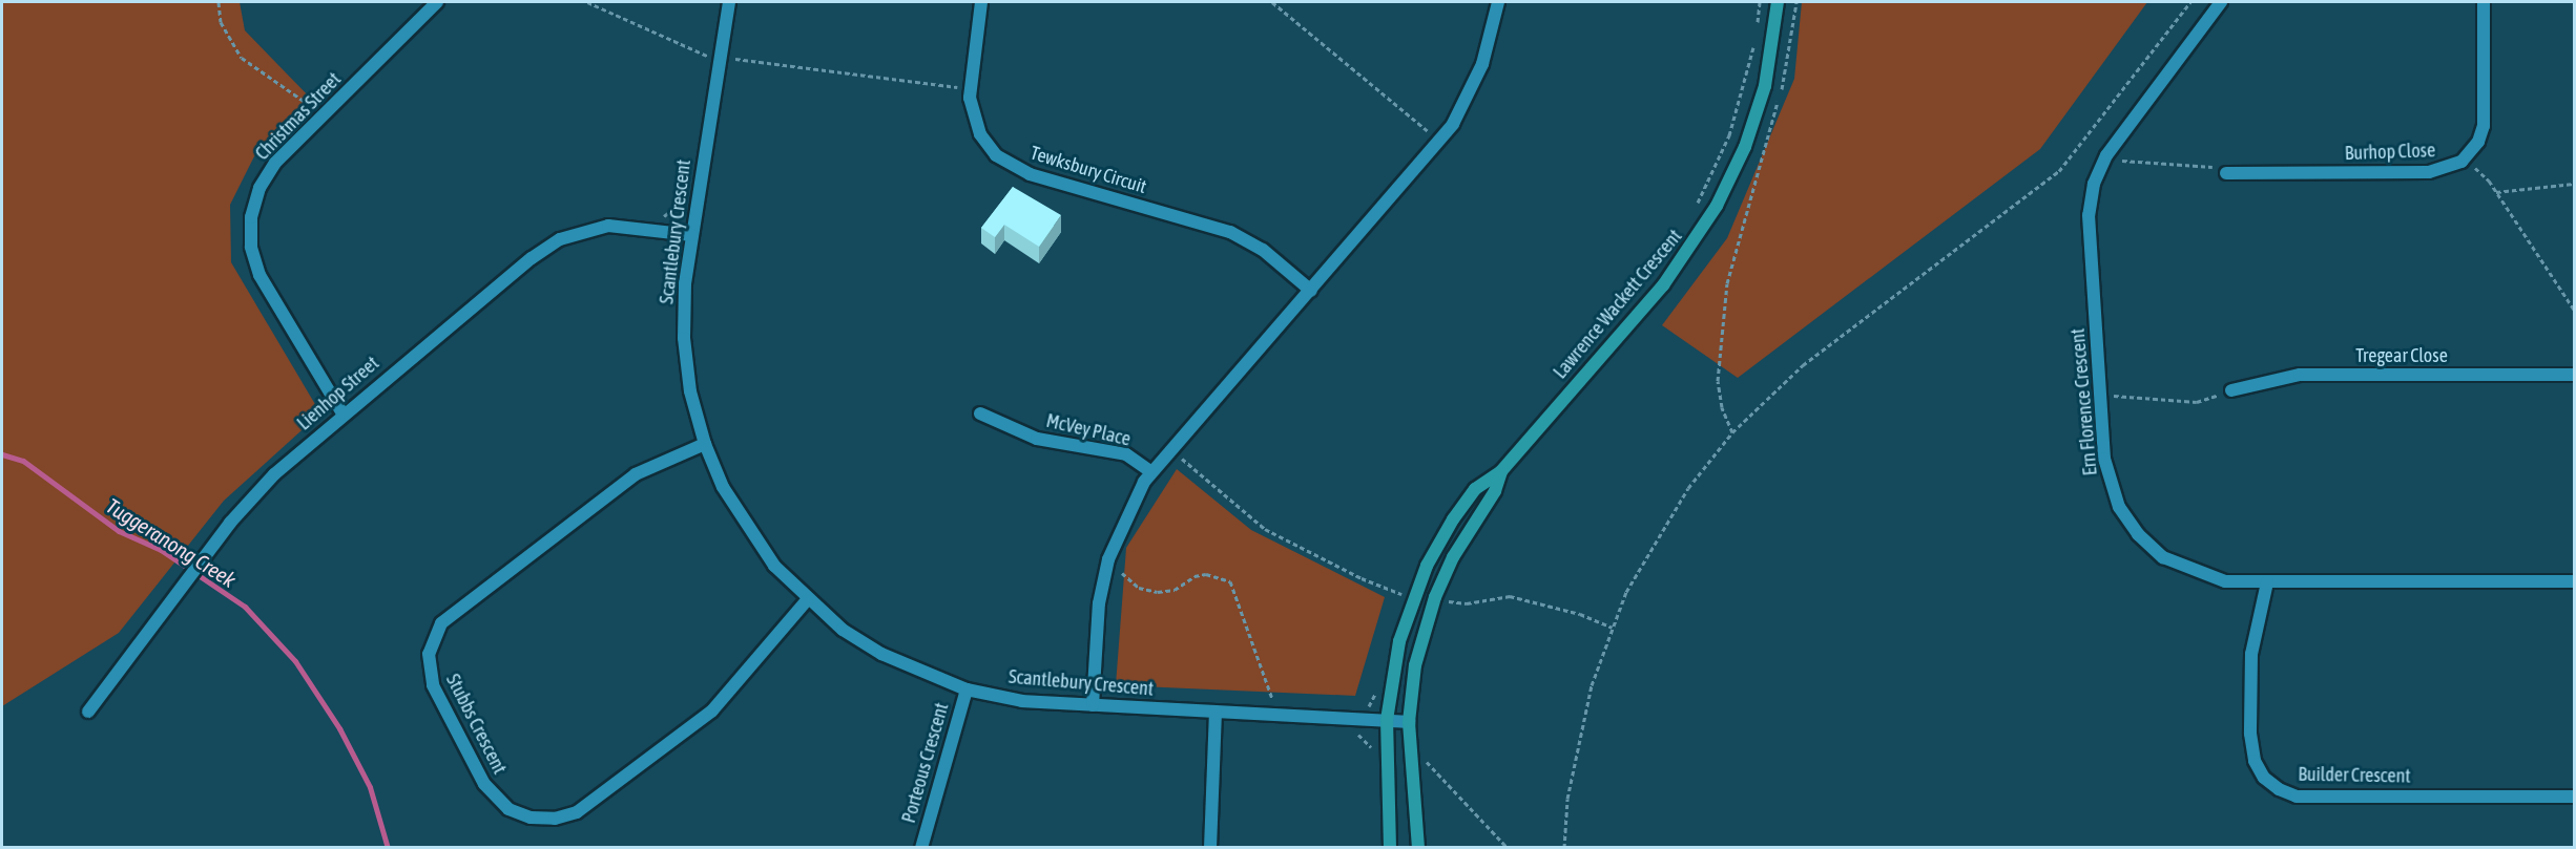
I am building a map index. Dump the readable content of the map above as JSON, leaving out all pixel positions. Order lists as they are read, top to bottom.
{
  "streets": {
    "street": [
      "Christmas Street",
      "Burhop Close",
      "Tewksbury Circuit",
      "Scantlebury Crescent",
      "Lawrence Wackett Crescent",
      "Tregear Close",
      "Lienhop Street",
      "Ern Florence Crescent",
      "McVey Place",
      "Stubbs Crescent",
      "Porteous Crescent",
      "Builder Crescent"
    ]
  },
  "crossings": [
    ["Christmas Street", "Lienhop Street"],
    ["Scantlebury Crescent", "Lawrence Wackett Crescent"],
    ["Scantlebury Crescent", "Lienhop Street"],
    ["Scantlebury Crescent", "Stubbs Crescent"],
    ["Scantlebury Crescent", "Porteous Crescent"],
    ["Ern Florence Crescent", "Builder Crescent"]
  ],
  "water": ["Tuggeranong Creek"]
}
